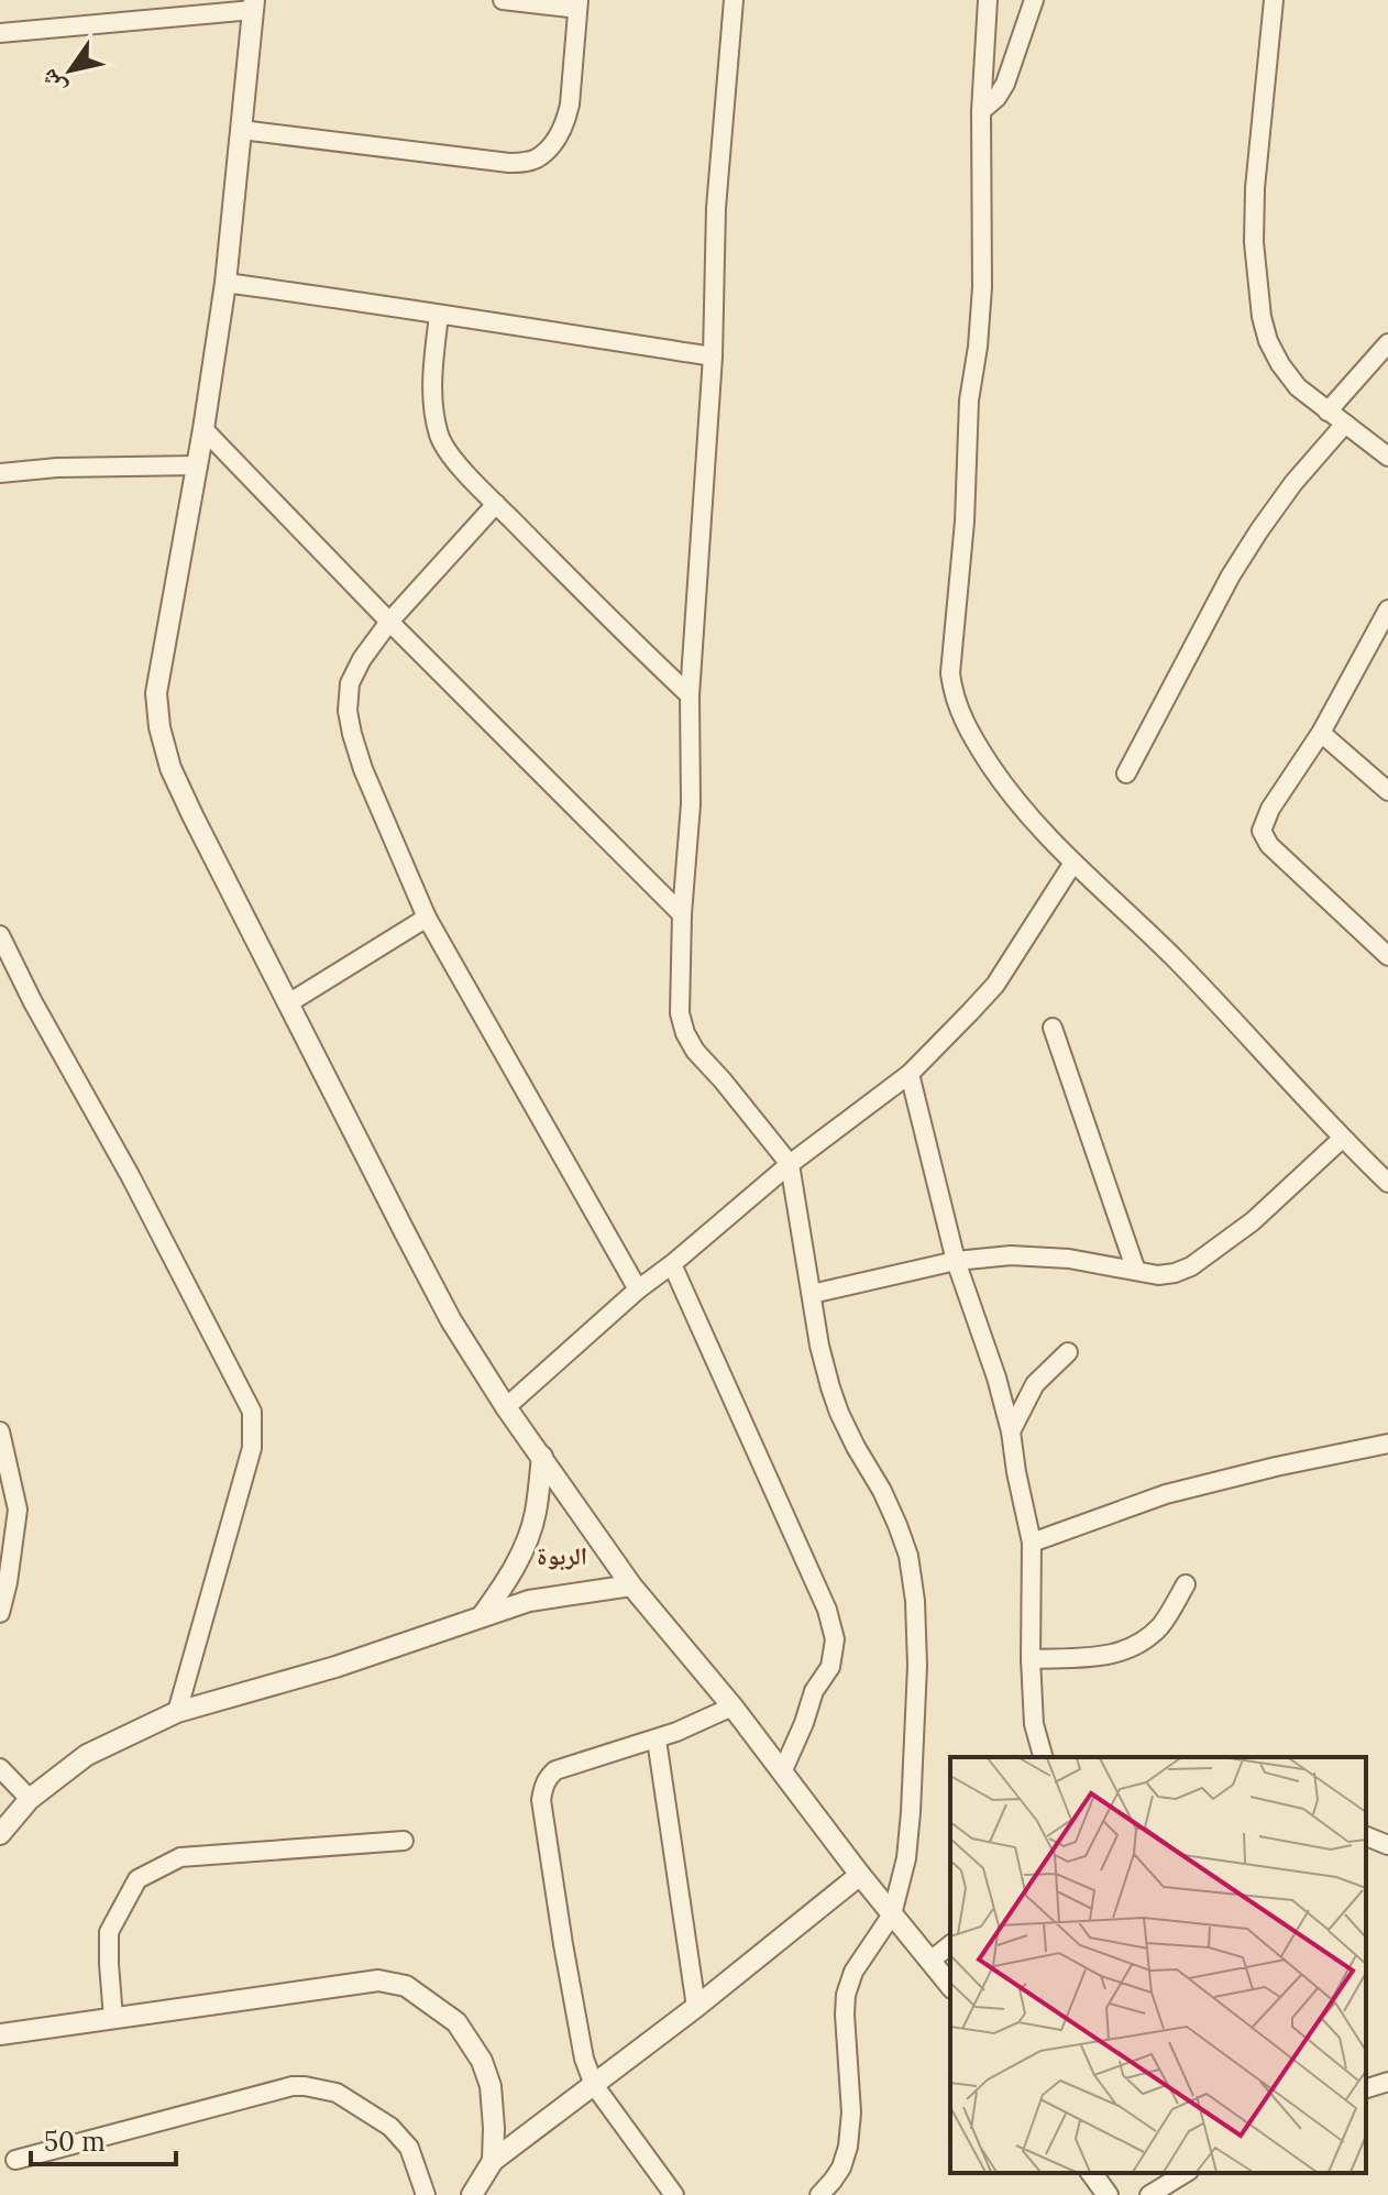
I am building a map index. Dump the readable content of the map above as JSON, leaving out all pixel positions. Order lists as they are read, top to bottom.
{
  "districts": ["الربوة"],
  "scale_bar": "50 m",
  "north": "bottom left"
}
